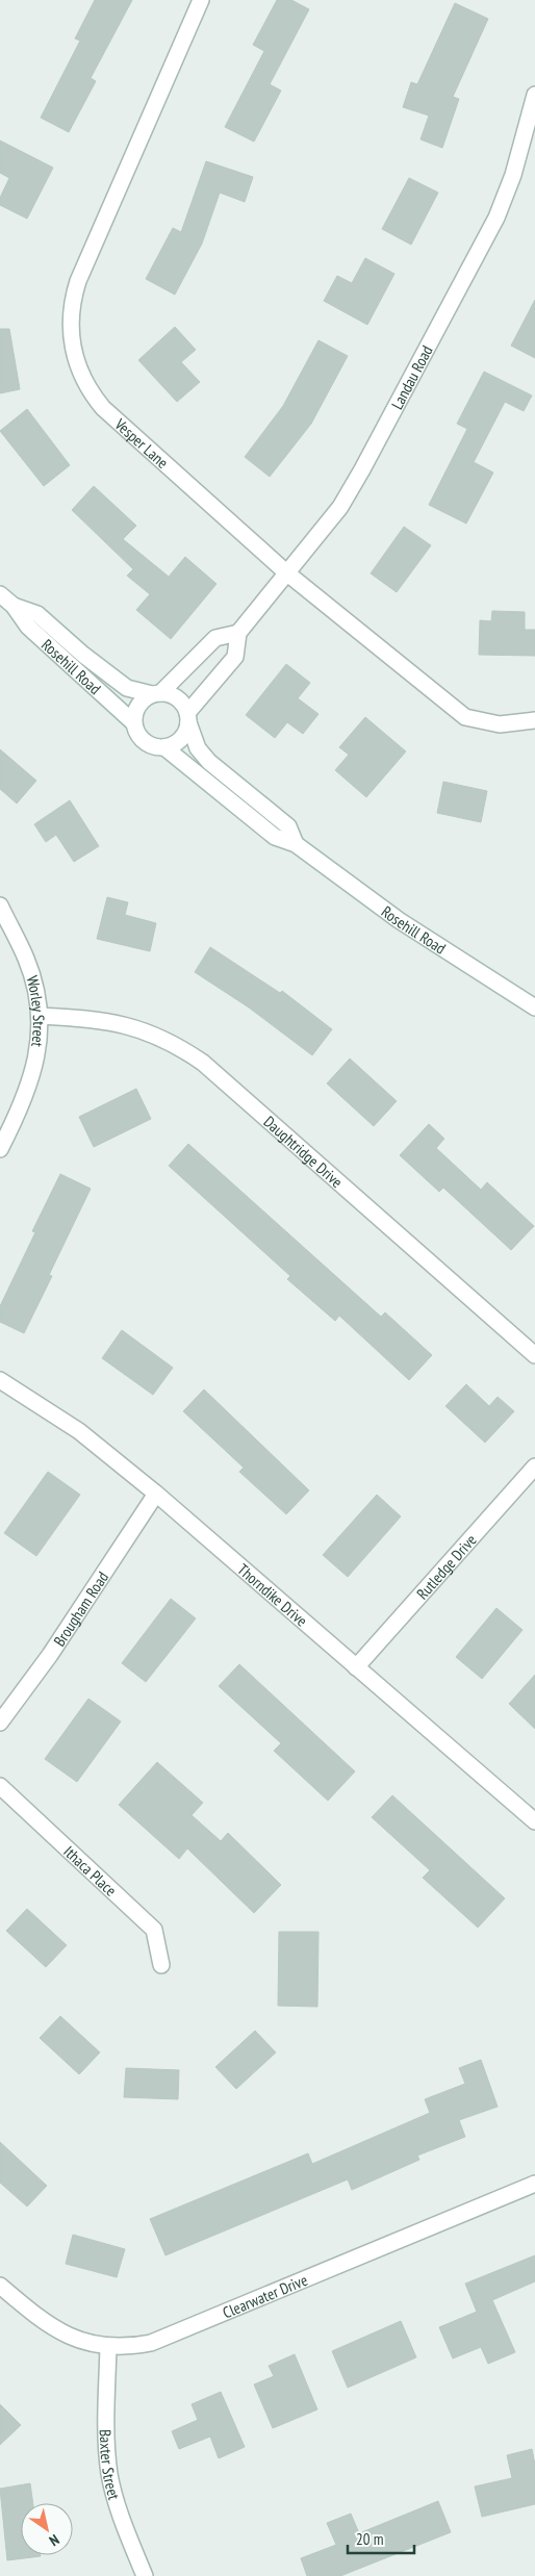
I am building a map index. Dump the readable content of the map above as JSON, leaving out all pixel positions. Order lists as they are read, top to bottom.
{
  "streets": {
    "street": [
      "Landau Road",
      "Vesper Lane",
      "Rosehill Road",
      "Worley Street",
      "Daughtridge Drive",
      "Rutledge Drive",
      "Thorndike Drive",
      "Brougham Road",
      "Ithaca Place",
      "Clearwater Drive",
      "Baxter Street"
    ]
  },
  "crossings": [
    ["Landau Road", "Vesper Lane"],
    ["Landau Road", "Rosehill Road"],
    ["Worley Street", "Daughtridge Drive"],
    ["Rutledge Drive", "Thorndike Drive"],
    ["Thorndike Drive", "Brougham Road"],
    ["Clearwater Drive", "Baxter Street"]
  ],
  "scale_bar": "20 m",
  "north": "bottom right"
}
